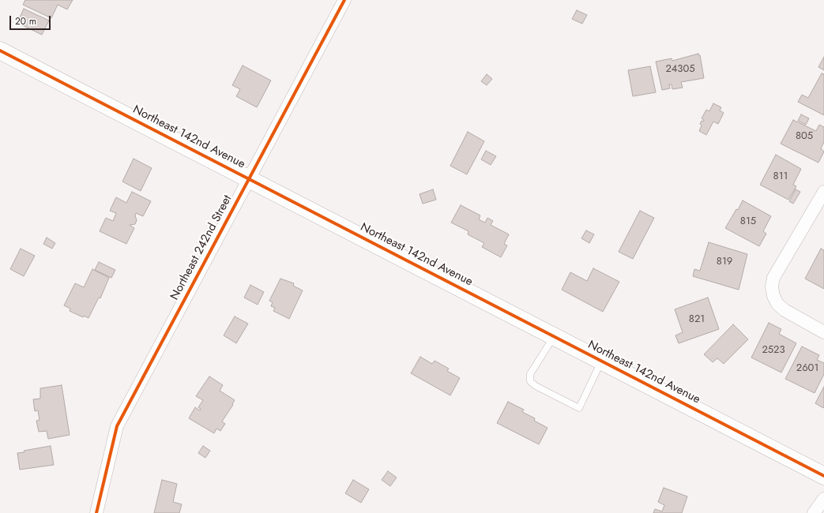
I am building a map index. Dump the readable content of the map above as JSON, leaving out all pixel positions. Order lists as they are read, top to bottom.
{
  "streets": {
    "main road": ["Northeast 142nd Avenue"],
    "street": ["Northeast 242nd Street"]
  },
  "crossings": [
    ["Northeast 142nd Avenue", "Northeast 242nd Street"]
  ],
  "house_numbers": [
    "24305",
    "805",
    "811",
    "815",
    "819",
    "821",
    "2523",
    "2601"
  ],
  "scale_bar": "20 m"
}
